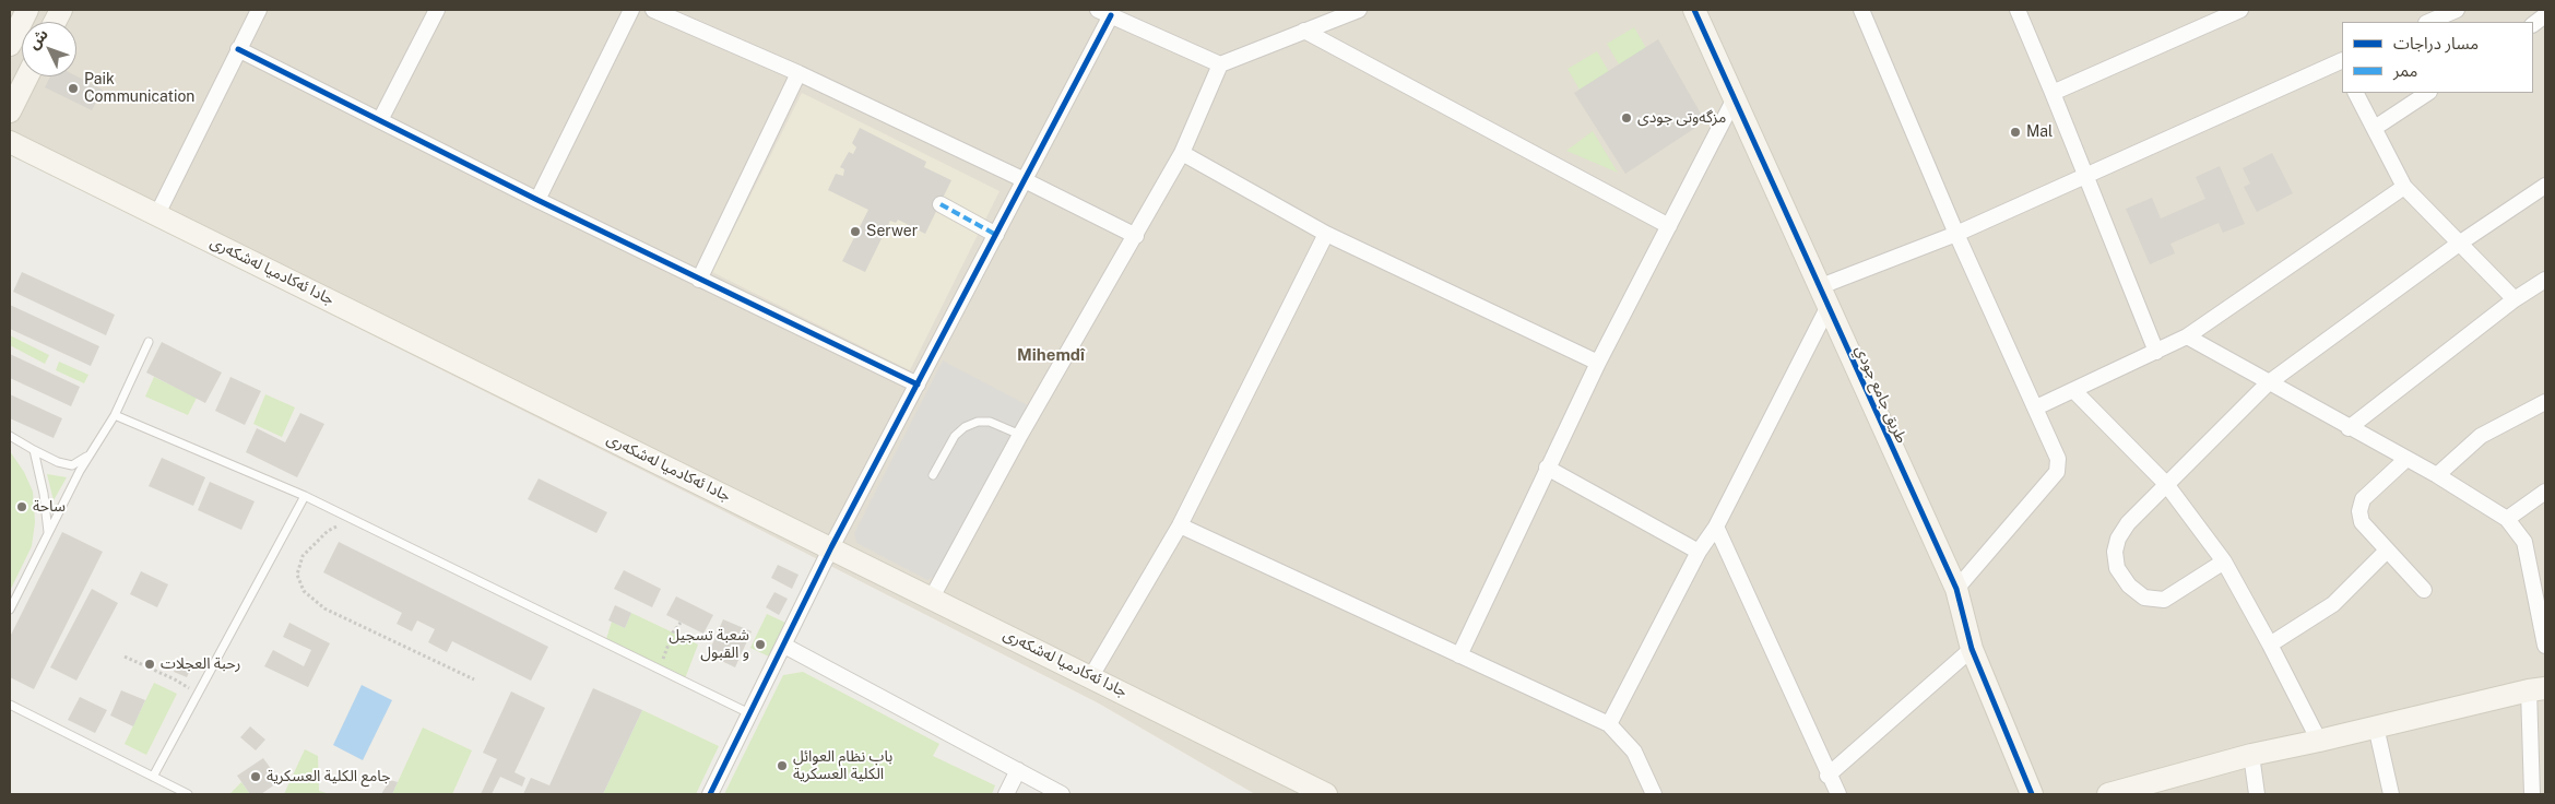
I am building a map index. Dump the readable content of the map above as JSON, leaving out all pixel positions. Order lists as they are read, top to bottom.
{
  "streets": {
    "main road": ["جادا ئه‌كادميا له‌شكه‌رى", "طريق جامع جودي"]
  },
  "districts": ["Mihemdî"],
  "places": [
    "Paik Communication",
    "مزگەوتی جودی",
    "Mal",
    "Serwer",
    "ساحة",
    "شعبة تسجيل و القبول",
    "رحبة العجلات",
    "باب نظام العوائل الكلية العسكرية",
    "جامع الكلية العسكرية"
  ],
  "legend": ["مسار دراجات", "ممر"],
  "north": "top left"
}
